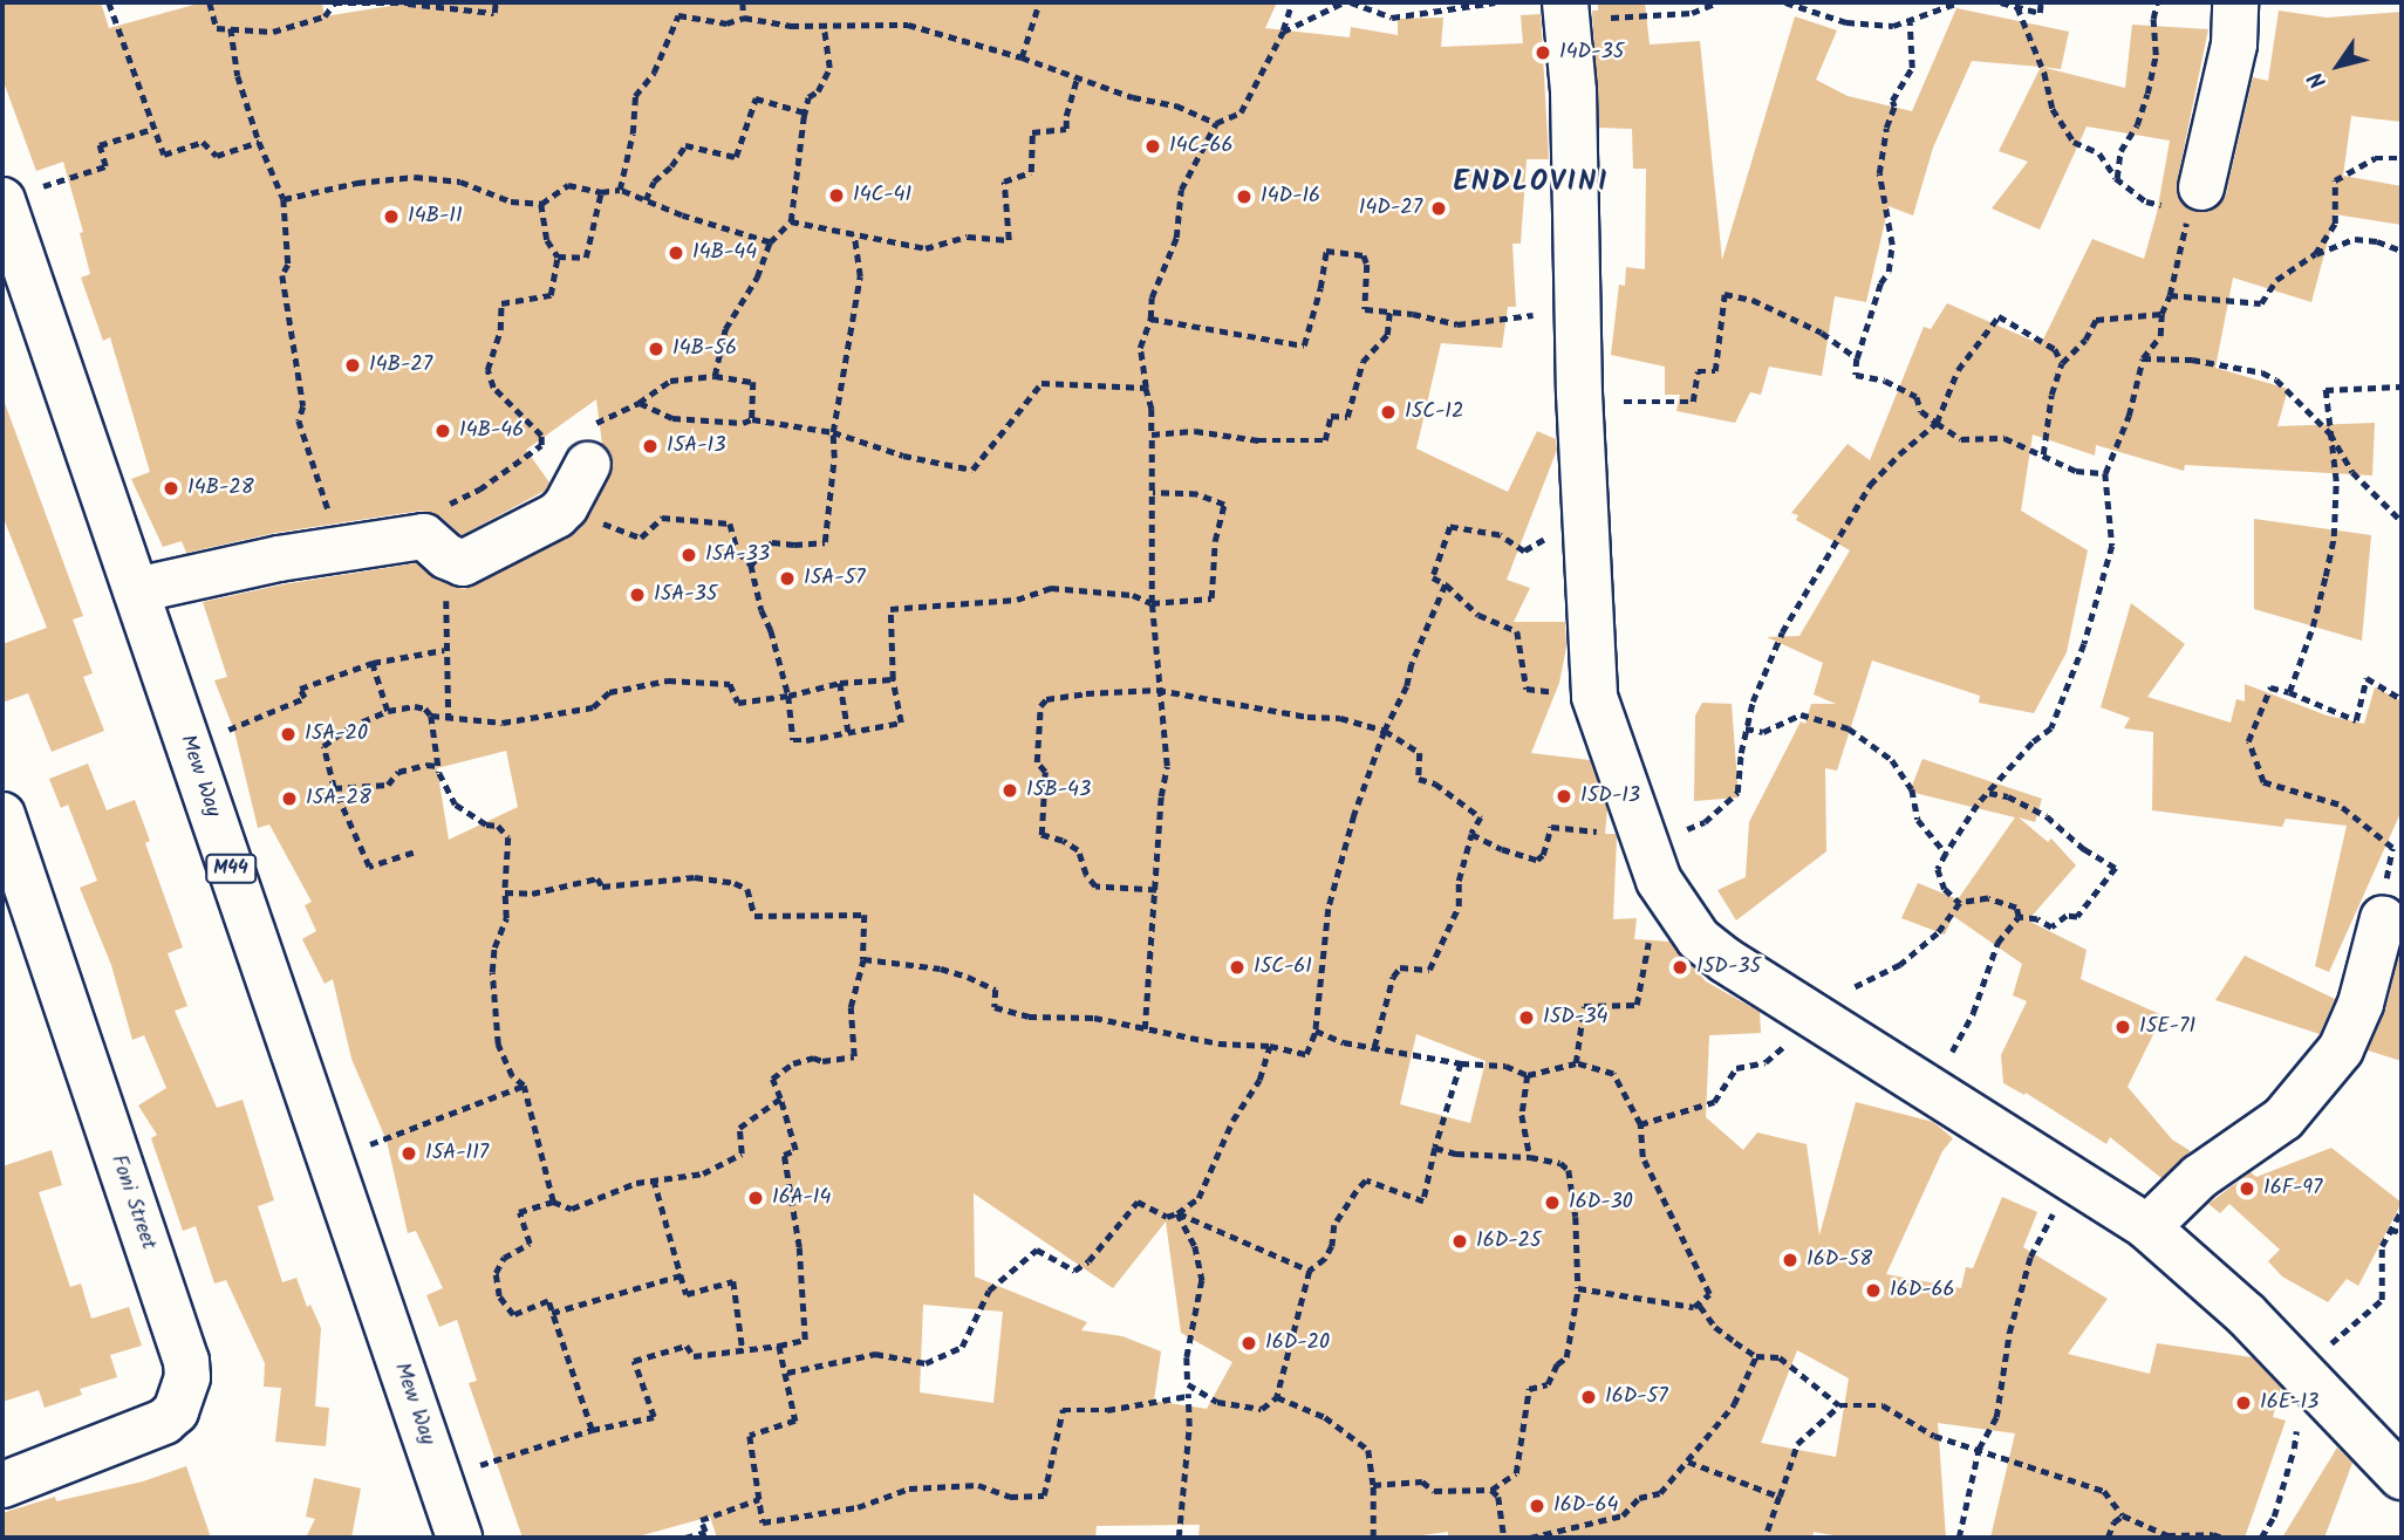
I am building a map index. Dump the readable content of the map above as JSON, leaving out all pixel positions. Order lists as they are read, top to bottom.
{
  "streets": {
    "street": ["Mew Way", "M44", "Foni Street"]
  },
  "districts": ["ENDLOVINI"],
  "places": [
    "14D-35",
    "14C-66",
    "14C-41",
    "14D-16",
    "14D-27",
    "14B-11",
    "14B-44",
    "14B-56",
    "14B-27",
    "15C-12",
    "14B-46",
    "15A-13",
    "14B-28",
    "15A-33",
    "15A-57",
    "15A-35",
    "15A-20",
    "15B-43",
    "15D-13",
    "15A-28",
    "15C-61",
    "15D-35",
    "15D-34",
    "15E-71",
    "15A-117",
    "16F-97",
    "16A-14",
    "16D-30",
    "16D-25",
    "16D-58",
    "16D-66",
    "16D-20",
    "16D-57",
    "16E-13",
    "16D-64"
  ],
  "north": "bottom left"
}
